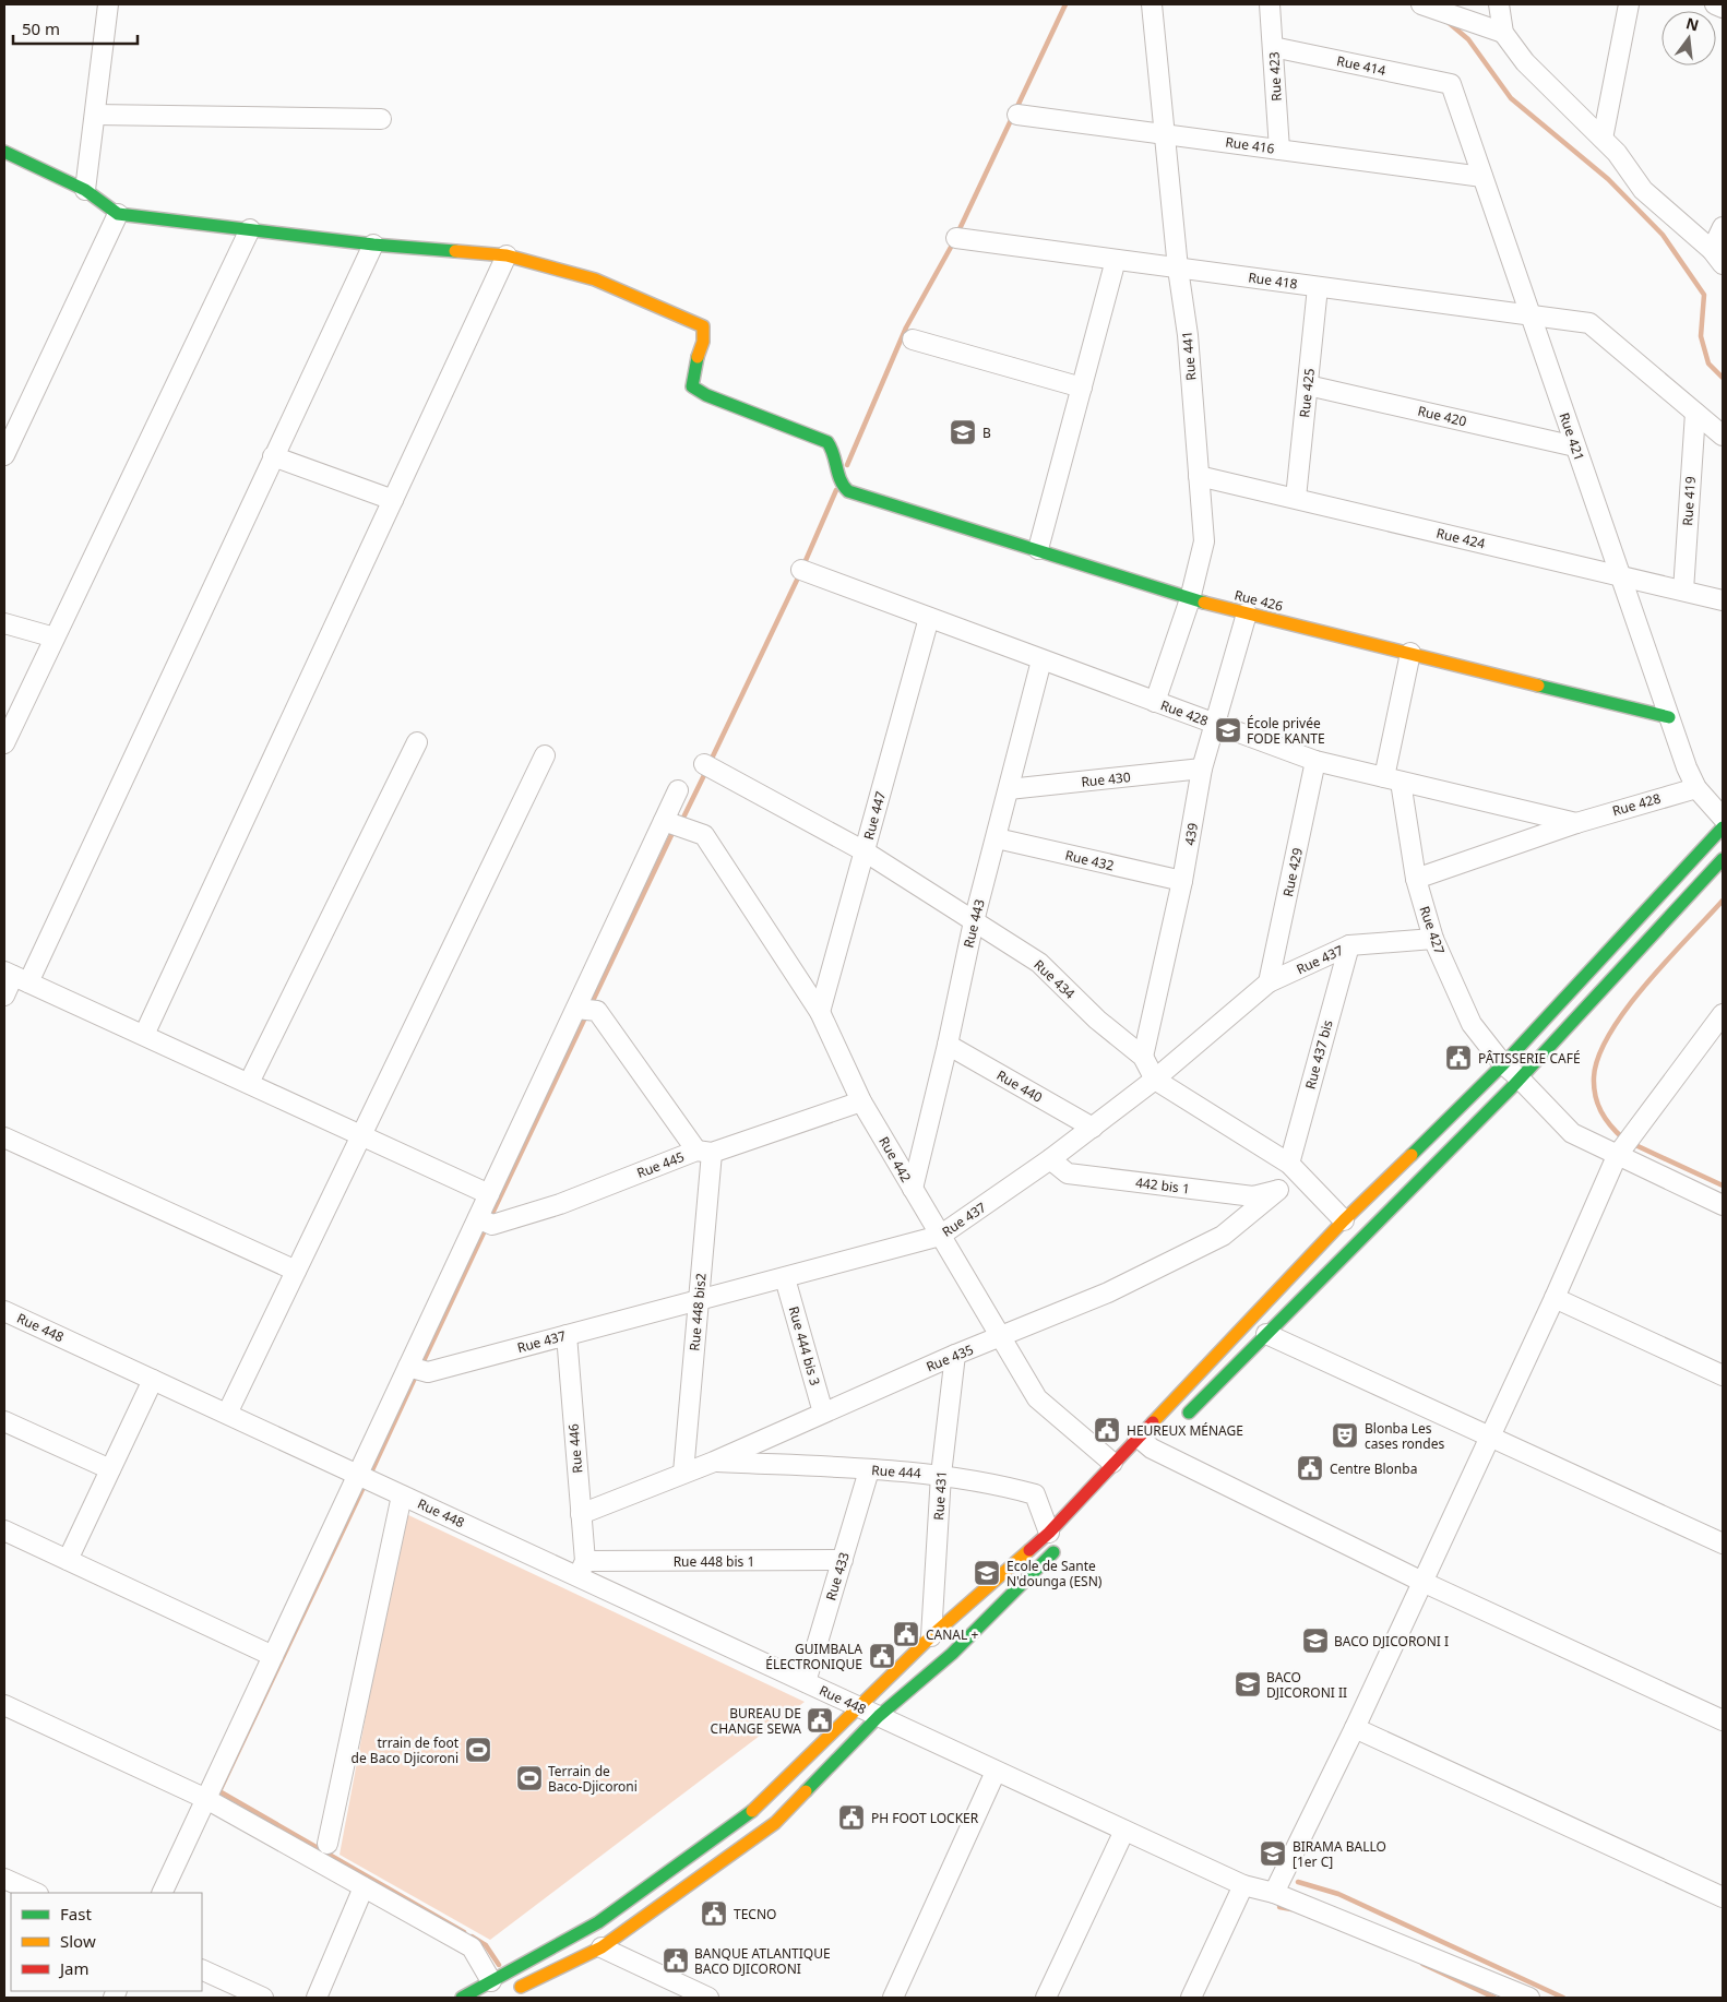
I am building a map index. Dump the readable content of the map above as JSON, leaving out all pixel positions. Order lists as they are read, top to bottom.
{
  "streets": {
    "main road": ["Rue 426"],
    "street": [
      "Rue 414",
      "Rue 423",
      "Rue 416",
      "Rue 418",
      "Rue 441",
      "Rue 425",
      "Rue 420",
      "Rue 421",
      "Rue 419",
      "Rue 424",
      "Rue 428",
      "Rue 430",
      "Rue 447",
      "439",
      "Rue 432",
      "Rue 429",
      "Rue 443",
      "Rue 427",
      "Rue 437",
      "Rue 434",
      "Rue 437 bis",
      "Rue 440",
      "Rue 442",
      "Rue 445",
      "442 bis 1",
      "Rue 448 bis2",
      "Rue 448",
      "Rue 444 bis 3",
      "Rue 435",
      "Rue 446",
      "Rue 444",
      "Rue 431",
      "Rue 448 bis 1",
      "Rue 433"
    ]
  },
  "crossings": [
    ["Rue 414", "Rue 423"],
    ["Rue 414", "Rue 421"],
    ["Rue 423", "Rue 416"],
    ["Rue 416", "Rue 441"],
    ["Rue 416", "Rue 421"],
    ["Rue 418", "Rue 441"],
    ["Rue 418", "Rue 425"],
    ["Rue 418", "Rue 421"],
    ["Rue 418", "Rue 419"],
    ["Rue 441", "Rue 424"],
    ["Rue 441", "Rue 426"],
    ["Rue 441", "Rue 428"],
    ["Rue 425", "Rue 420"],
    ["Rue 425", "Rue 424"],
    ["Rue 420", "Rue 421"],
    ["Rue 421", "Rue 424"],
    ["Rue 421", "Rue 426"],
    ["Rue 421", "Rue 428"],
    ["Rue 419", "Rue 424"],
    ["Rue 426", "439"],
    ["Rue 426", "Rue 427"],
    ["Rue 428", "Rue 447"],
    ["Rue 428", "439"],
    ["Rue 428", "Rue 429"],
    ["Rue 428", "Rue 443"],
    ["Rue 428", "Rue 427"],
    ["Rue 430", "439"],
    ["Rue 430", "Rue 443"],
    ["Rue 447", "Rue 434"],
    ["Rue 447", "Rue 442"],
    ["439", "Rue 432"],
    ["439", "Rue 434"],
    ["Rue 432", "Rue 443"],
    ["Rue 429", "Rue 437"],
    ["Rue 443", "Rue 434"],
    ["Rue 443", "Rue 440"],
    ["Rue 443", "Rue 442"],
    ["Rue 427", "Rue 437"],
    ["Rue 437", "Rue 434"],
    ["Rue 437", "Rue 437 bis"],
    ["Rue 437", "Rue 440"],
    ["Rue 437", "Rue 442"],
    ["Rue 437", "442 bis 1"],
    ["Rue 437", "Rue 448 bis2"],
    ["Rue 437", "Rue 444 bis 3"],
    ["Rue 437", "Rue 446"],
    ["Rue 442", "Rue 445"],
    ["Rue 442", "Rue 435"],
    ["Rue 445", "Rue 448 bis2"],
    ["442 bis 1", "Rue 435"],
    ["Rue 448 bis2", "Rue 435"],
    ["Rue 448", "Rue 446"],
    ["Rue 448", "Rue 448 bis 1"],
    ["Rue 448", "Rue 433"],
    ["Rue 444 bis 3", "Rue 435"],
    ["Rue 435", "Rue 446"],
    ["Rue 435", "Rue 444"],
    ["Rue 435", "Rue 431"],
    ["Rue 446", "Rue 448 bis 1"],
    ["Rue 444", "Rue 431"],
    ["Rue 444", "Rue 433"],
    ["Rue 448 bis 1", "Rue 433"]
  ],
  "places": {
    "school or university": [
      "B",
      "École privée FODE KANTE",
      "Ecole de Sante N'dounga (ESN)",
      "BACO DJICORONI I",
      "BACO DJICORONI II",
      "BIRAMA BALLO [1er C]"
    ],
    "public building": [
      "PÂTISSERIE CAFÉ",
      "HEUREUX MÉNAGE",
      "Centre Blonba",
      "CANAL +",
      "GUIMBALA ÉLECTRONIQUE",
      "BUREAU DE CHANGE SEWA",
      "PH FOOT LOCKER",
      "TECNO",
      "BANQUE ATLANTIQUE BACO DJICORONI"
    ],
    "theatre": ["Blonba Les cases rondes"],
    "sports": ["trrain de foot de Baco Djicoroni", "Terrain de Baco-Djicoroni"]
  },
  "legend": ["Fast", "Slow", "Jam"],
  "scale_bar": "50 m",
  "north": "top"
}
